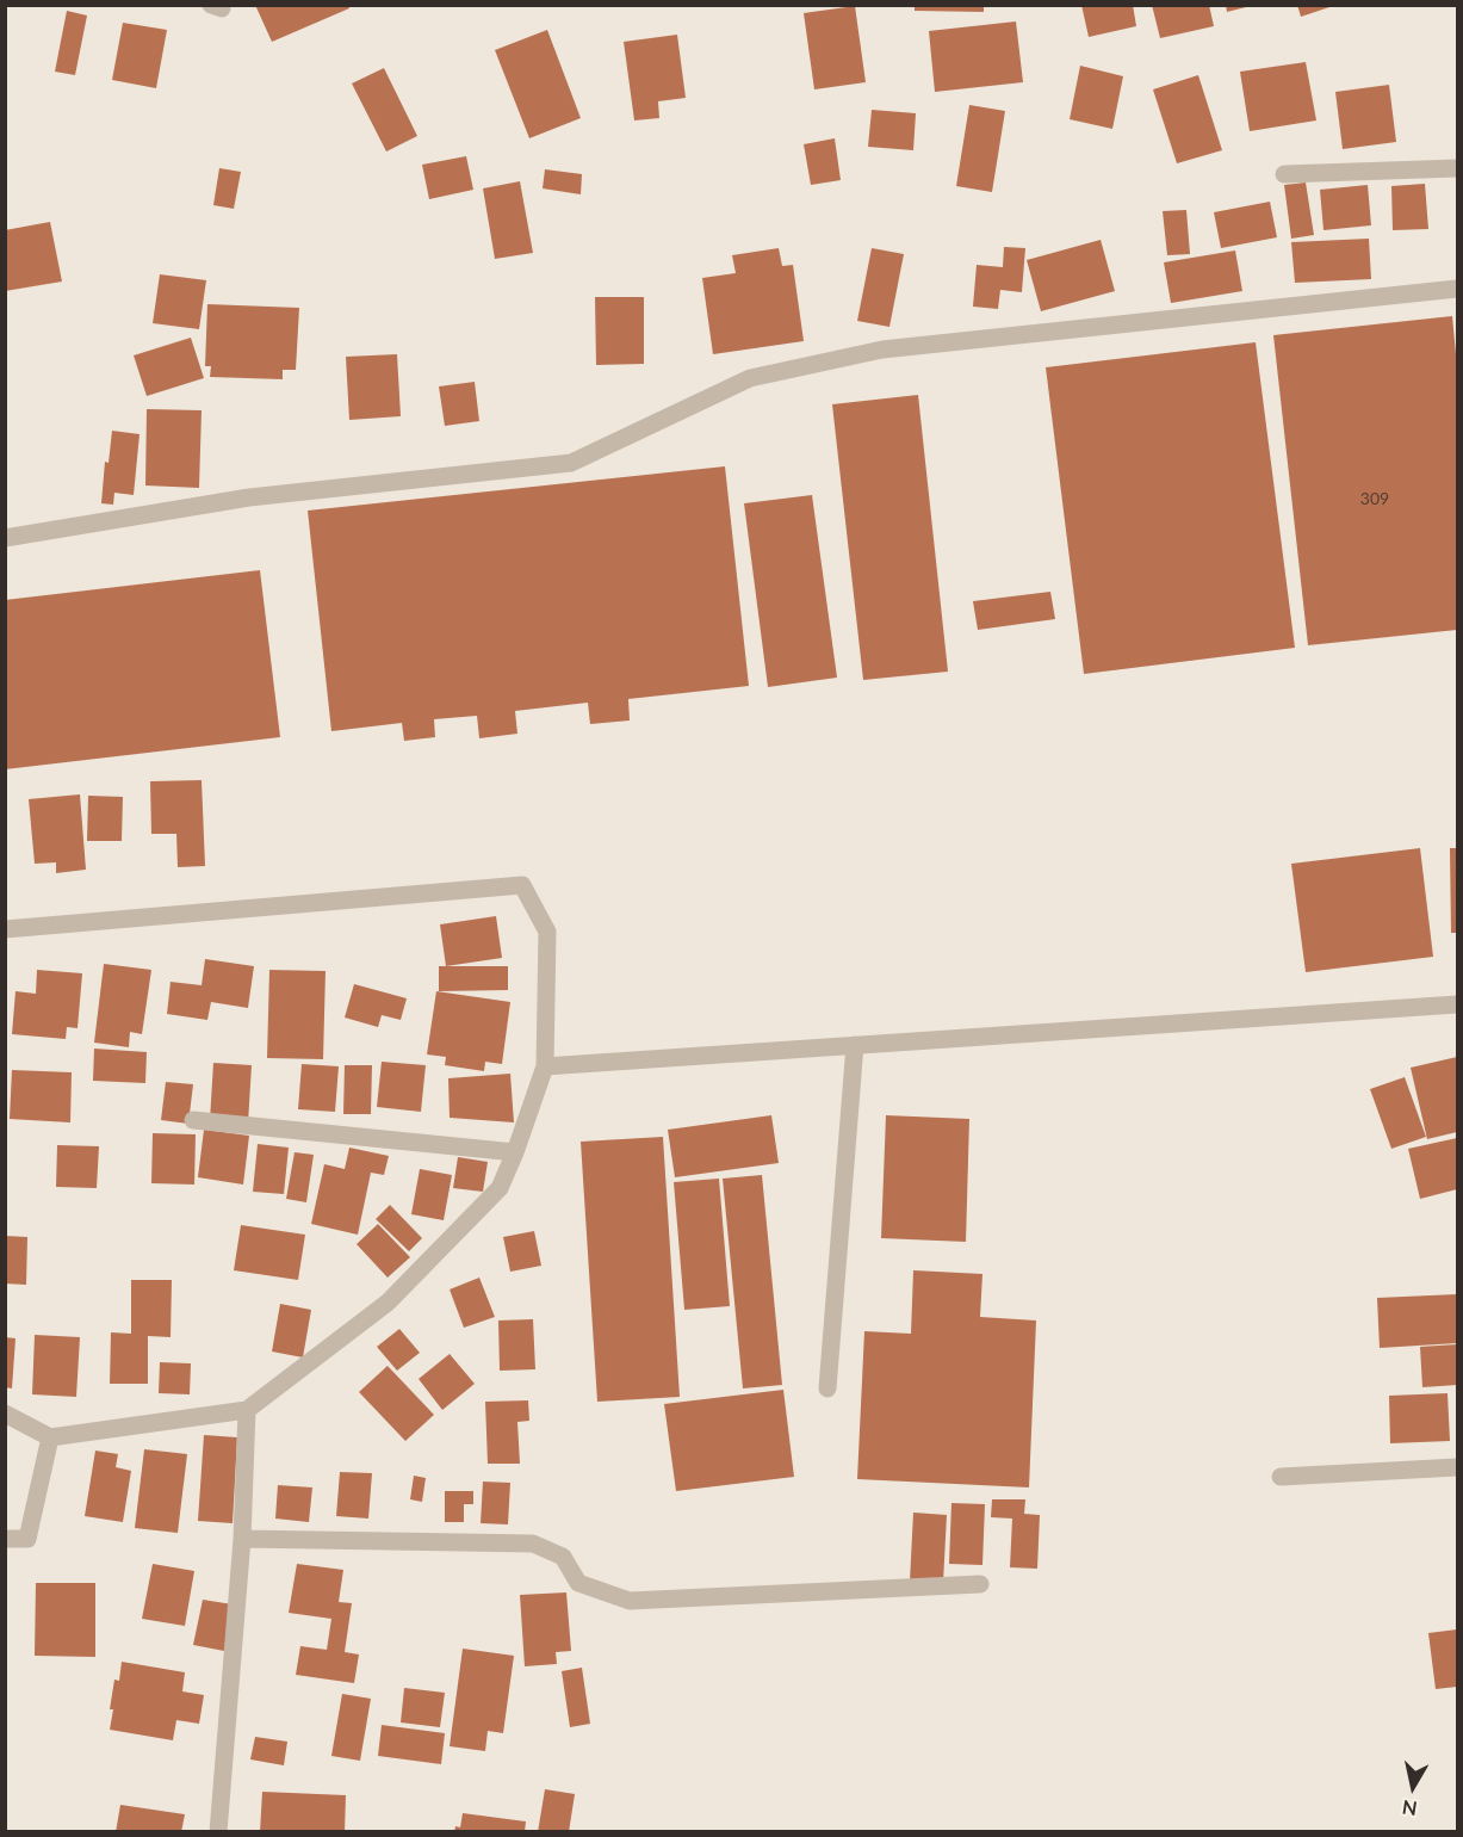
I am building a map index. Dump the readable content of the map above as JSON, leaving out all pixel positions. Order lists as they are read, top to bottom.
{
  "house_numbers": ["309"],
  "north": "bottom"
}
